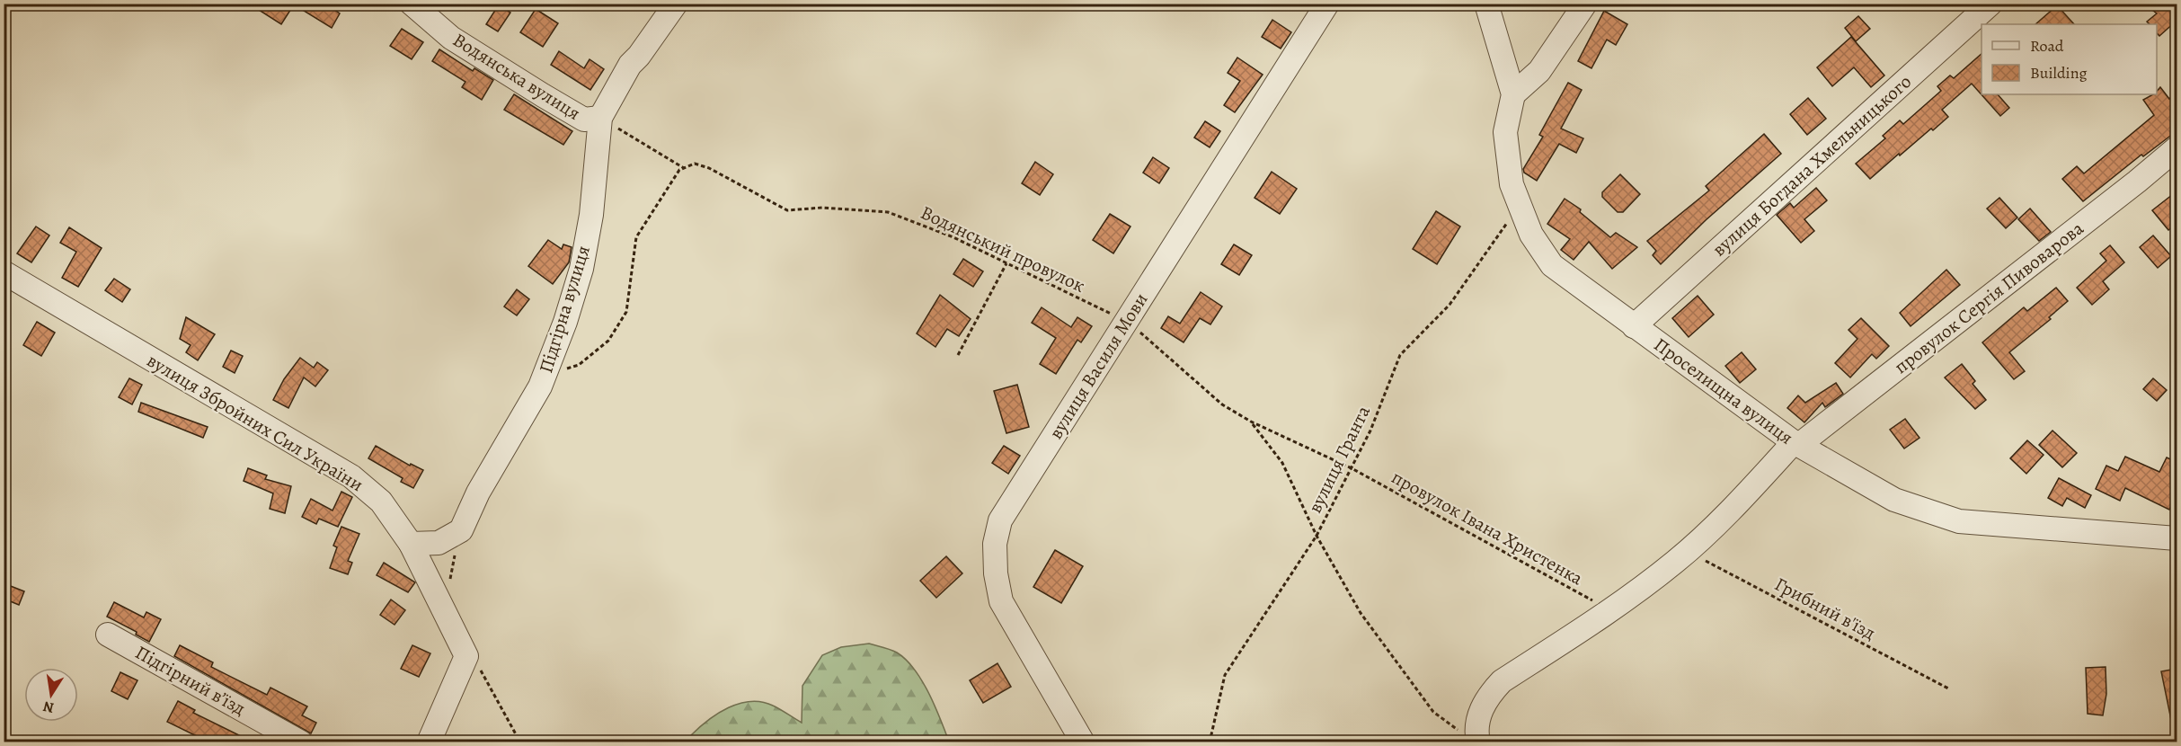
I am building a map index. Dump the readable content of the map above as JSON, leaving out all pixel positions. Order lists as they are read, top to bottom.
{
  "streets": {
    "street": [
      "Водянська вулиця",
      "вулиця Богдана Хмельницького",
      "провулок Сергія Пивоварова",
      "Підгірна вулиця",
      "вулиця Василя Мови",
      "Проселищна вулиця",
      "вулиця Збройних Сил України",
      "Підгірний в’їзд"
    ],
    "path": [
      "Водянський провулок",
      "вулиця Гранта",
      "провулок Івана Христенка",
      "Грибний в'їзд"
    ]
  },
  "crossings": [
    ["Водянська вулиця", "Підгірна вулиця"],
    ["вулиця Богдана Хмельницького", "Проселищна вулиця"],
    ["Водянський провулок", "вулиця Василя Мови"],
    ["Водянський провулок", "вулиця Гранта"],
    ["Водянський провулок", "провулок Івана Христенка"],
    ["провулок Сергія Пивоварова", "Проселищна вулиця"],
    ["провулок Сергія Пивоварова", "провулок Івана Христенка"],
    ["провулок Сергія Пивоварова", "Грибний в'їзд"],
    ["Проселищна вулиця", "вулиця Гранта"],
    ["вулиця Гранта", "провулок Івана Христенка"]
  ],
  "legend": ["Road", "Building"],
  "north": "bottom"
}
